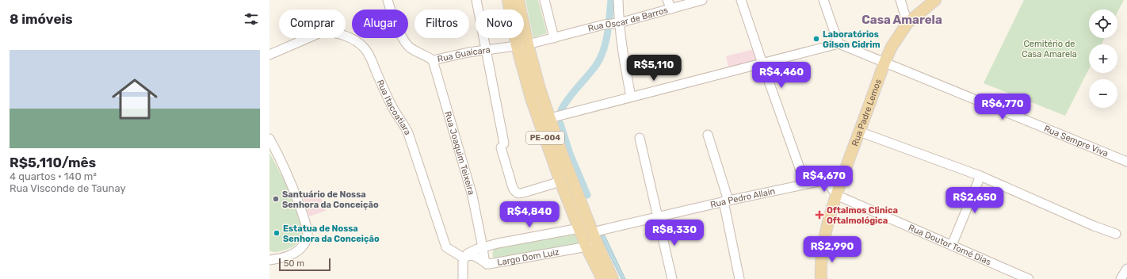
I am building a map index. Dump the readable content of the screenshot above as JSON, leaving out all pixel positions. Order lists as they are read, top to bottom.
{
  "streets": {
    "main road": ["Rua Padre Lemos", "PE-004"],
    "street": [
      "Rua Oscar de Barros",
      "Rua Guaicara",
      "Rua Itacoatiara",
      "Rua Sempre Viva",
      "Rua Joaquim Teixeira",
      "Rua Pedro Allain",
      "Rua Doutor Tomé Dias",
      "Largo Dom Luiz"
    ]
  },
  "crossings": [
    ["Rua Oscar de Barros", "Rua Guaicara"],
    ["Rua Oscar de Barros", "PE-004"],
    ["Rua Guaicara", "PE-004"],
    ["Rua Guaicara", "Rua Joaquim Teixeira"],
    ["Rua Itacoatiara", "Largo Dom Luiz"],
    ["Rua Padre Lemos", "Rua Sempre Viva"],
    ["Rua Padre Lemos", "Rua Pedro Allain"],
    ["Rua Padre Lemos", "Rua Doutor Tomé Dias"],
    ["PE-004", "Rua Pedro Allain"],
    ["PE-004", "Largo Dom Luiz"],
    ["Rua Joaquim Teixeira", "Largo Dom Luiz"]
  ],
  "districts": ["Casa Amarela"],
  "parks": ["Cemitério de Casa Amarela"],
  "places": {
    "other": ["Laboratórios Gilson Cidrim", "Santuário de Nossa Senhora da Conceição", "Estatua de Nossa Senhora da Conceição"],
    "health": ["Oftalmos Clinica Oftalmológica"]
  },
  "scale_bar": "50 m",
  "page": {
    "heading": "8 imóveis",
    "map_buttons": ["+", "−"],
    "chip": [
      "Comprar",
      "Alugar",
      "Filtros",
      "Novo"
    ],
    "list": [
      {
        "name": "R$5,110/mês",
        "note": "4 quartos · 140 m² · Rua Visconde de Taunay"
      }
    ],
    "price": [
      "R$5,110",
      "R$4,460",
      "R$6,770",
      "R$4,670",
      "R$2,650",
      "R$4,840",
      "R$8,330",
      "R$2,990"
    ],
    "scale": "50 m"
  }
}
